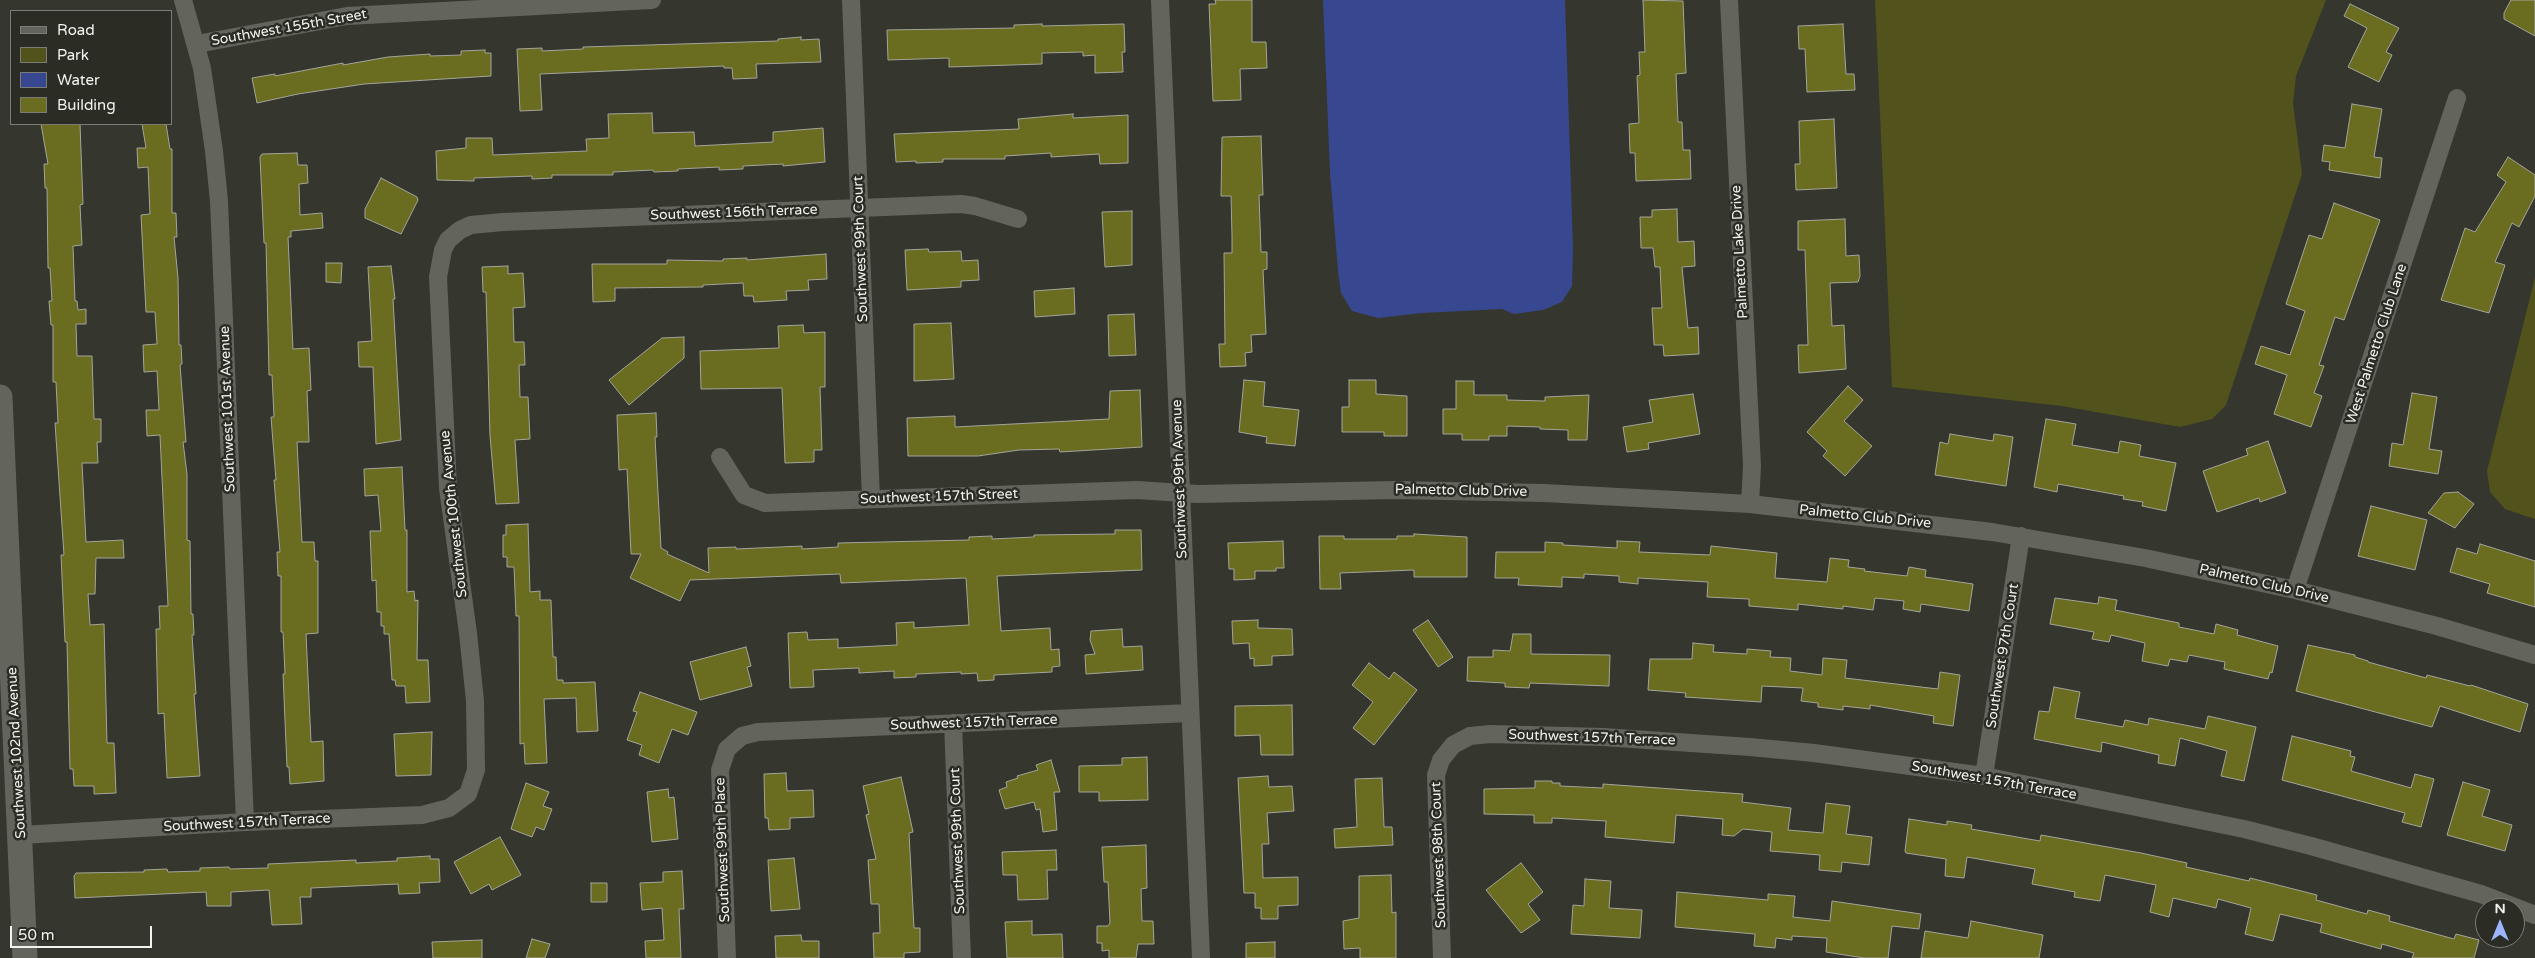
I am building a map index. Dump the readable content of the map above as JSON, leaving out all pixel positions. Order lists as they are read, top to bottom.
{
  "streets": {
    "street": [
      "Southwest 155th Street",
      "Southwest 156th Terrace",
      "Southwest 99th Court",
      "Palmetto Lake Drive",
      "West Palmetto Club Lane",
      "Southwest 101st Avenue",
      "Southwest 99th Avenue",
      "Palmetto Club Drive",
      "Southwest 157th Street",
      "Southwest 100th Avenue",
      "Southwest 97th Court",
      "Southwest 157th Terrace",
      "Southwest 102nd Avenue",
      "Southwest 99th Place",
      "Southwest 98th Court"
    ]
  },
  "crossings": [
    ["Southwest 155th Street", "Southwest 101st Avenue"],
    ["Southwest 156th Terrace", "Southwest 99th Court"],
    ["Southwest 156th Terrace", "Southwest 100th Avenue"],
    ["Southwest 99th Court", "Southwest 157th Street"],
    ["Southwest 99th Court", "Southwest 157th Terrace"],
    ["Palmetto Lake Drive", "Palmetto Club Drive"],
    ["West Palmetto Club Lane", "Palmetto Club Drive"],
    ["Southwest 101st Avenue", "Southwest 157th Terrace"],
    ["Southwest 99th Avenue", "Palmetto Club Drive"],
    ["Southwest 99th Avenue", "Southwest 157th Street"],
    ["Southwest 99th Avenue", "Southwest 157th Terrace"],
    ["Palmetto Club Drive", "Southwest 157th Street"],
    ["Palmetto Club Drive", "Southwest 97th Court"],
    ["Southwest 100th Avenue", "Southwest 157th Terrace"],
    ["Southwest 97th Court", "Southwest 157th Terrace"],
    ["Southwest 157th Terrace", "Southwest 102nd Avenue"],
    ["Southwest 157th Terrace", "Southwest 99th Place"],
    ["Southwest 157th Terrace", "Southwest 98th Court"]
  ],
  "legend": [
    "Road",
    "Park",
    "Water",
    "Building"
  ],
  "scale_bar": "50 m",
  "north": "top"
}
